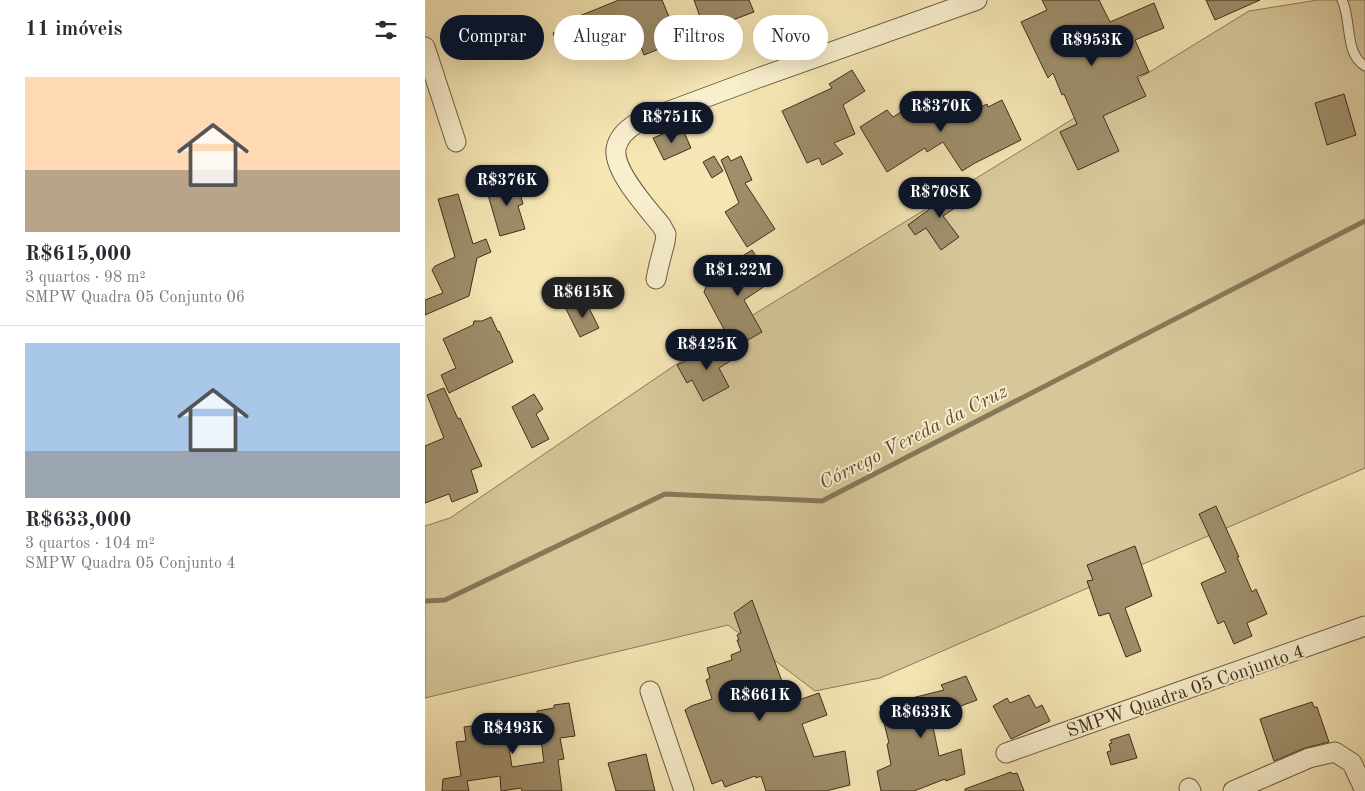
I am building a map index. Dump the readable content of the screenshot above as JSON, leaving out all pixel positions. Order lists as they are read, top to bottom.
{
  "streets": {
    "street": ["SMPW Quadra 05 Conjunto 4"]
  },
  "water": ["Córrego Vereda da Cruz"],
  "page": {
    "heading": "11 imóveis",
    "chip": [
      "Comprar",
      "Alugar",
      "Filtros",
      "Novo"
    ],
    "price": [
      "R$953K",
      "R$370K",
      "R$751K",
      "R$376K",
      "R$708K",
      "R$1.22M",
      "R$615K",
      "R$425K",
      "R$661K",
      "R$633K",
      "R$493K"
    ],
    "list": [
      {
        "name": "R$615,000",
        "note": "3 quartos · 98 m² · SMPW Quadra 05 Conjunto 06"
      },
      {
        "name": "R$633,000",
        "note": "3 quartos · 104 m² · SMPW Quadra 05 Conjunto 4"
      }
    ]
  }
}
